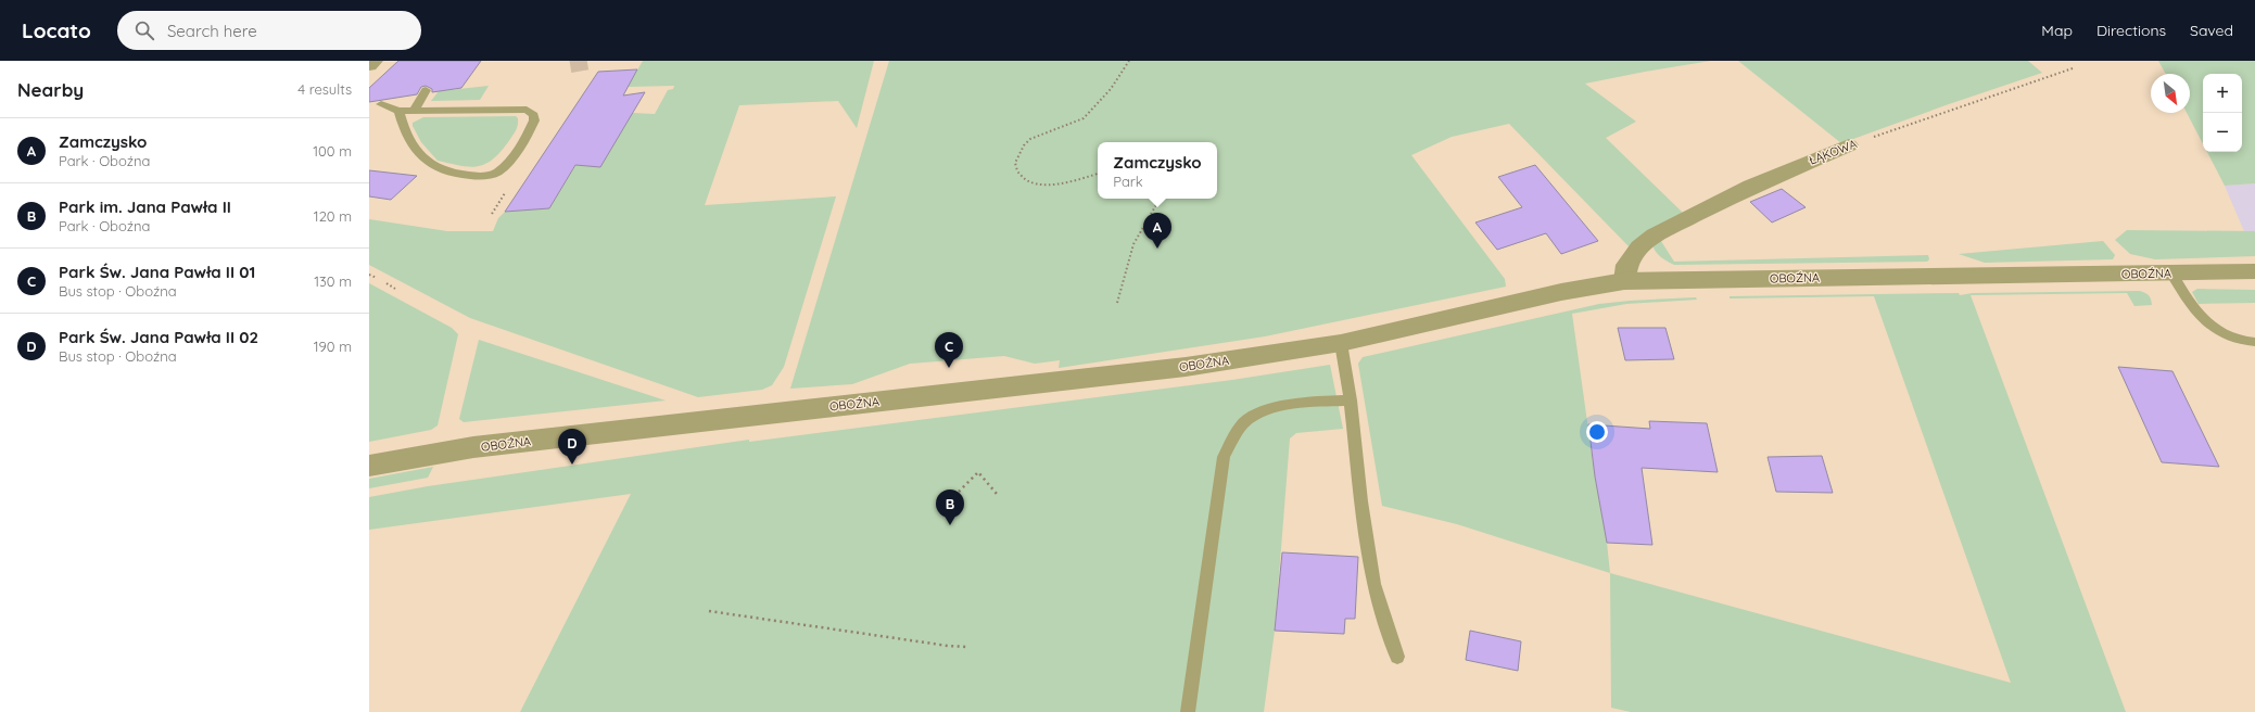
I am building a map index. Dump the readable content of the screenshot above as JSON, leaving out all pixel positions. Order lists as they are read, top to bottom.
{
  "streets": {
    "street": ["ŁĄKOWA", "OBOŹNA"]
  },
  "crossings": [
    ["ŁĄKOWA", "OBOŹNA"]
  ],
  "north": "bottom right",
  "page": {
    "header": "Locato",
    "search": "Search here",
    "nav": ["Map", "Directions", "Saved"],
    "heading": ["Nearby", "4 results"],
    "map_buttons": ["+", "−"],
    "list": [
      {
        "mark": "A",
        "name": "Zamczysko",
        "note": "Park · Oboźna",
        "value": "100 m"
      },
      {
        "mark": "B",
        "name": "Park im. Jana Pawła II",
        "note": "Park · Oboźna",
        "value": "120 m"
      },
      {
        "mark": "C",
        "name": "Park Św. Jana Pawła II 01",
        "note": "Bus stop · Oboźna",
        "value": "130 m"
      },
      {
        "mark": "D",
        "name": "Park Św. Jana Pawła II 02",
        "note": "Bus stop · Oboźna",
        "value": "190 m"
      }
    ],
    "popup": ["Zamczysko", "Park"],
    "pins": [
      "A",
      "C",
      "D",
      "B"
    ]
  }
}
